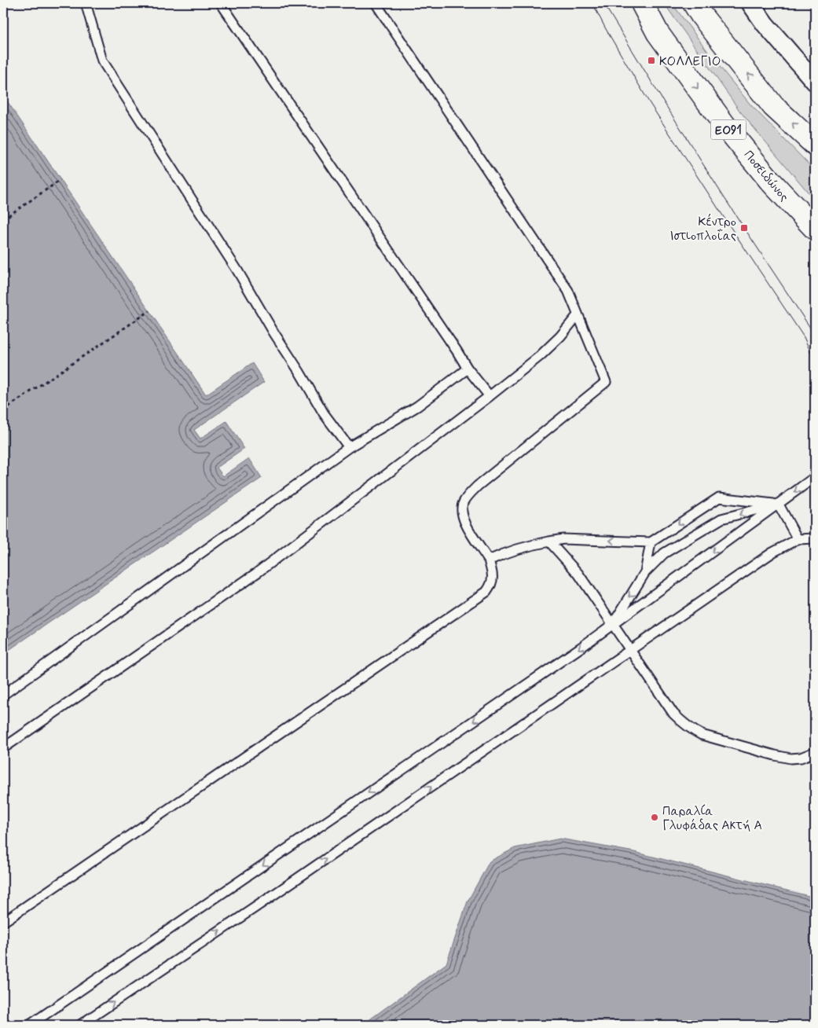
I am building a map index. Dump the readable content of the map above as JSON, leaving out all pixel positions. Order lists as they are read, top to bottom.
{
  "streets": {
    "highway": ["ΕΟ91", "Ποσειδώνος"]
  },
  "places": {
    "transit": ["ΚΟΛΛΕΓΙΟ", "Κέντρο Ιστιοπλοΐας"],
    "other": ["Παραλία Γλυφάδας Ακτή Α"]
  }
}
